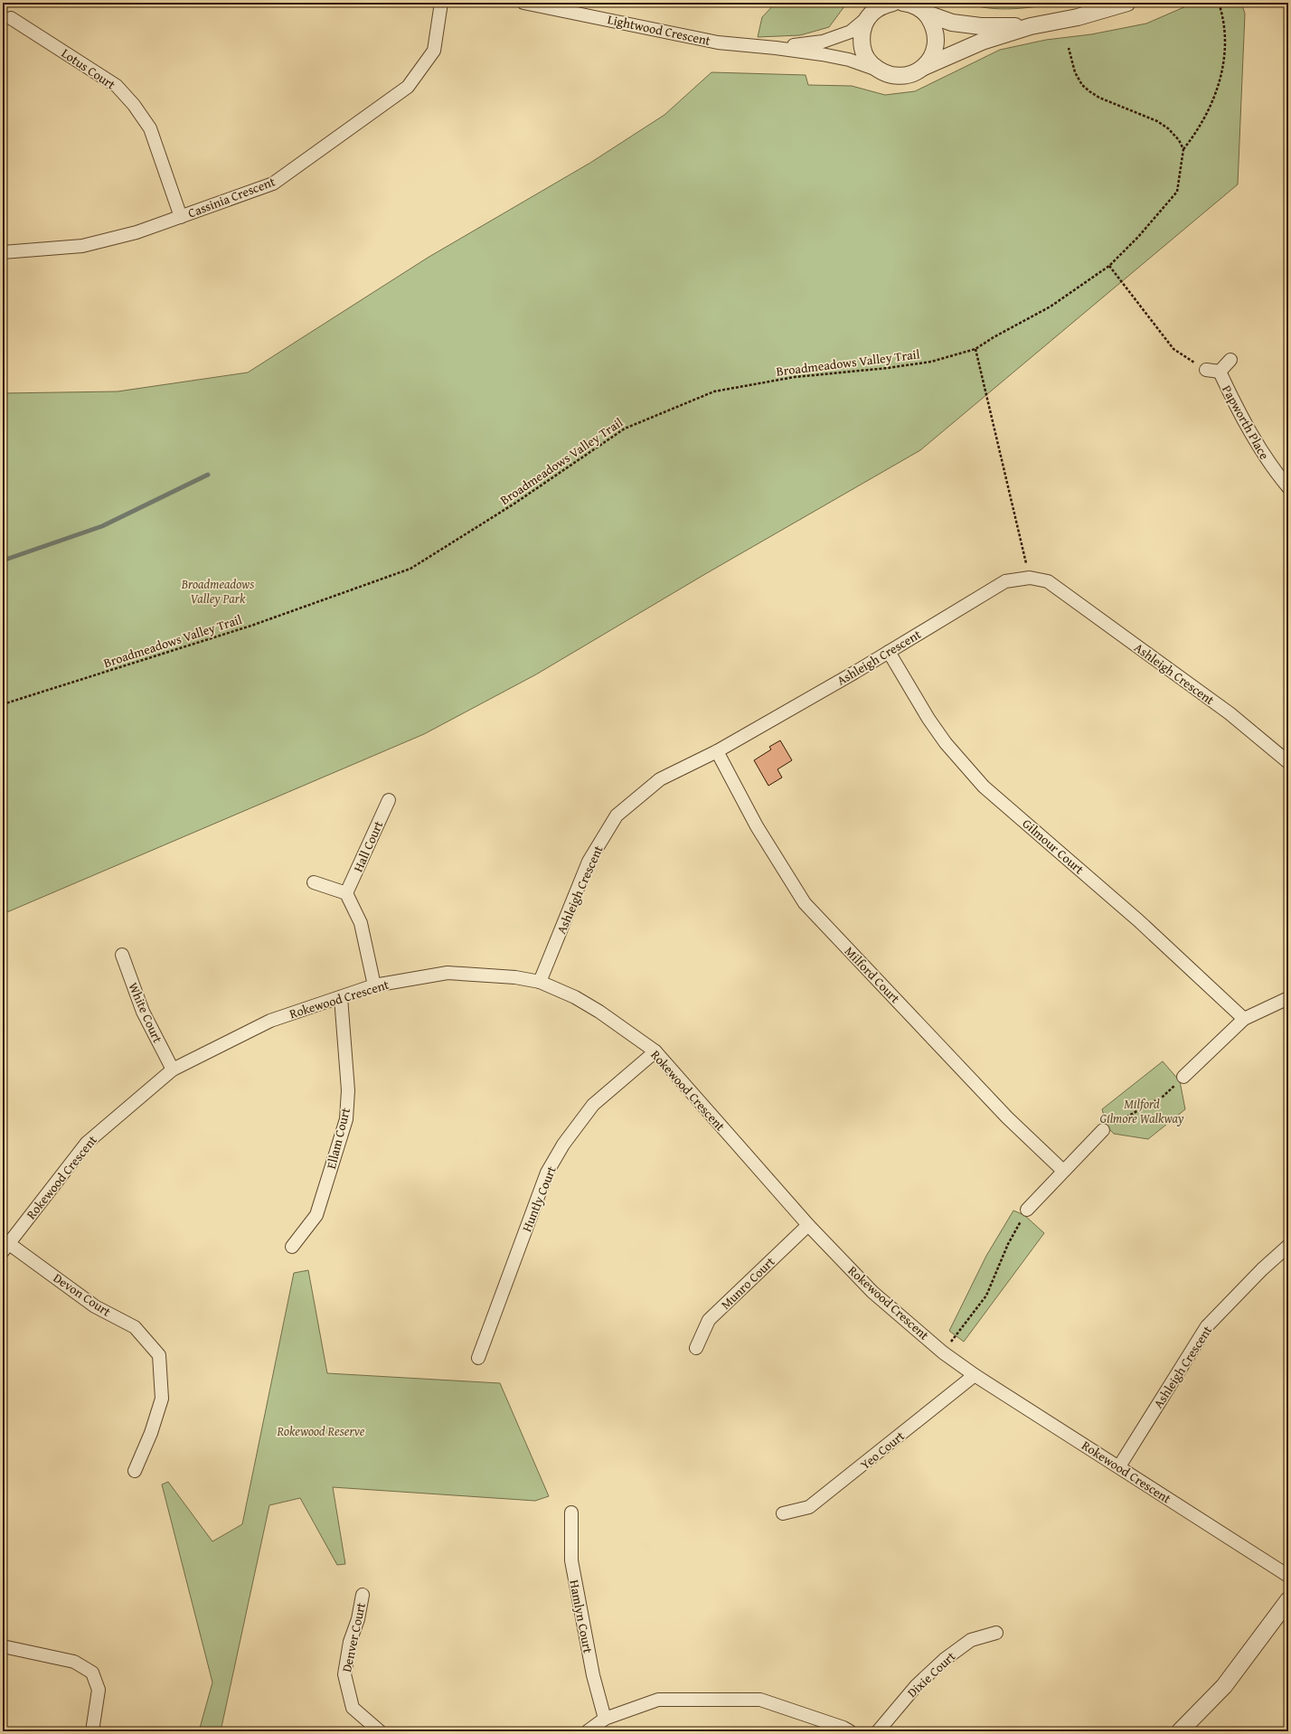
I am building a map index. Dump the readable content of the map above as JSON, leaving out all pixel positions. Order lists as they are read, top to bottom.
{
  "streets": {
    "street": [
      "Lightwood Crescent",
      "Lotus Court",
      "Cassinia Crescent",
      "Papworth Place",
      "Ashleigh Crescent",
      "Hall Court",
      "Gilmour Court",
      "Milford Court",
      "Rokewood Crescent",
      "White Court",
      "Ellam Court",
      "Huntly Court",
      "Munro Court",
      "Devon Court",
      "Yeo Court",
      "Hamlyn Court",
      "Denver Court",
      "Dixie Court"
    ],
    "path": ["Broadmeadows Valley Trail"]
  },
  "crossings": [
    ["Lotus Court", "Cassinia Crescent"],
    ["Ashleigh Crescent", "Gilmour Court"],
    ["Ashleigh Crescent", "Milford Court"],
    ["Ashleigh Crescent", "Rokewood Crescent"],
    ["Rokewood Crescent", "White Court"],
    ["Rokewood Crescent", "Ellam Court"],
    ["Rokewood Crescent", "Huntly Court"],
    ["Rokewood Crescent", "Munro Court"],
    ["Rokewood Crescent", "Devon Court"],
    ["Rokewood Crescent", "Yeo Court"]
  ],
  "parks": ["Broadmeadows Valley Park", "Milford Gilmore Walkway", "Rokewood Reserve"]
}
